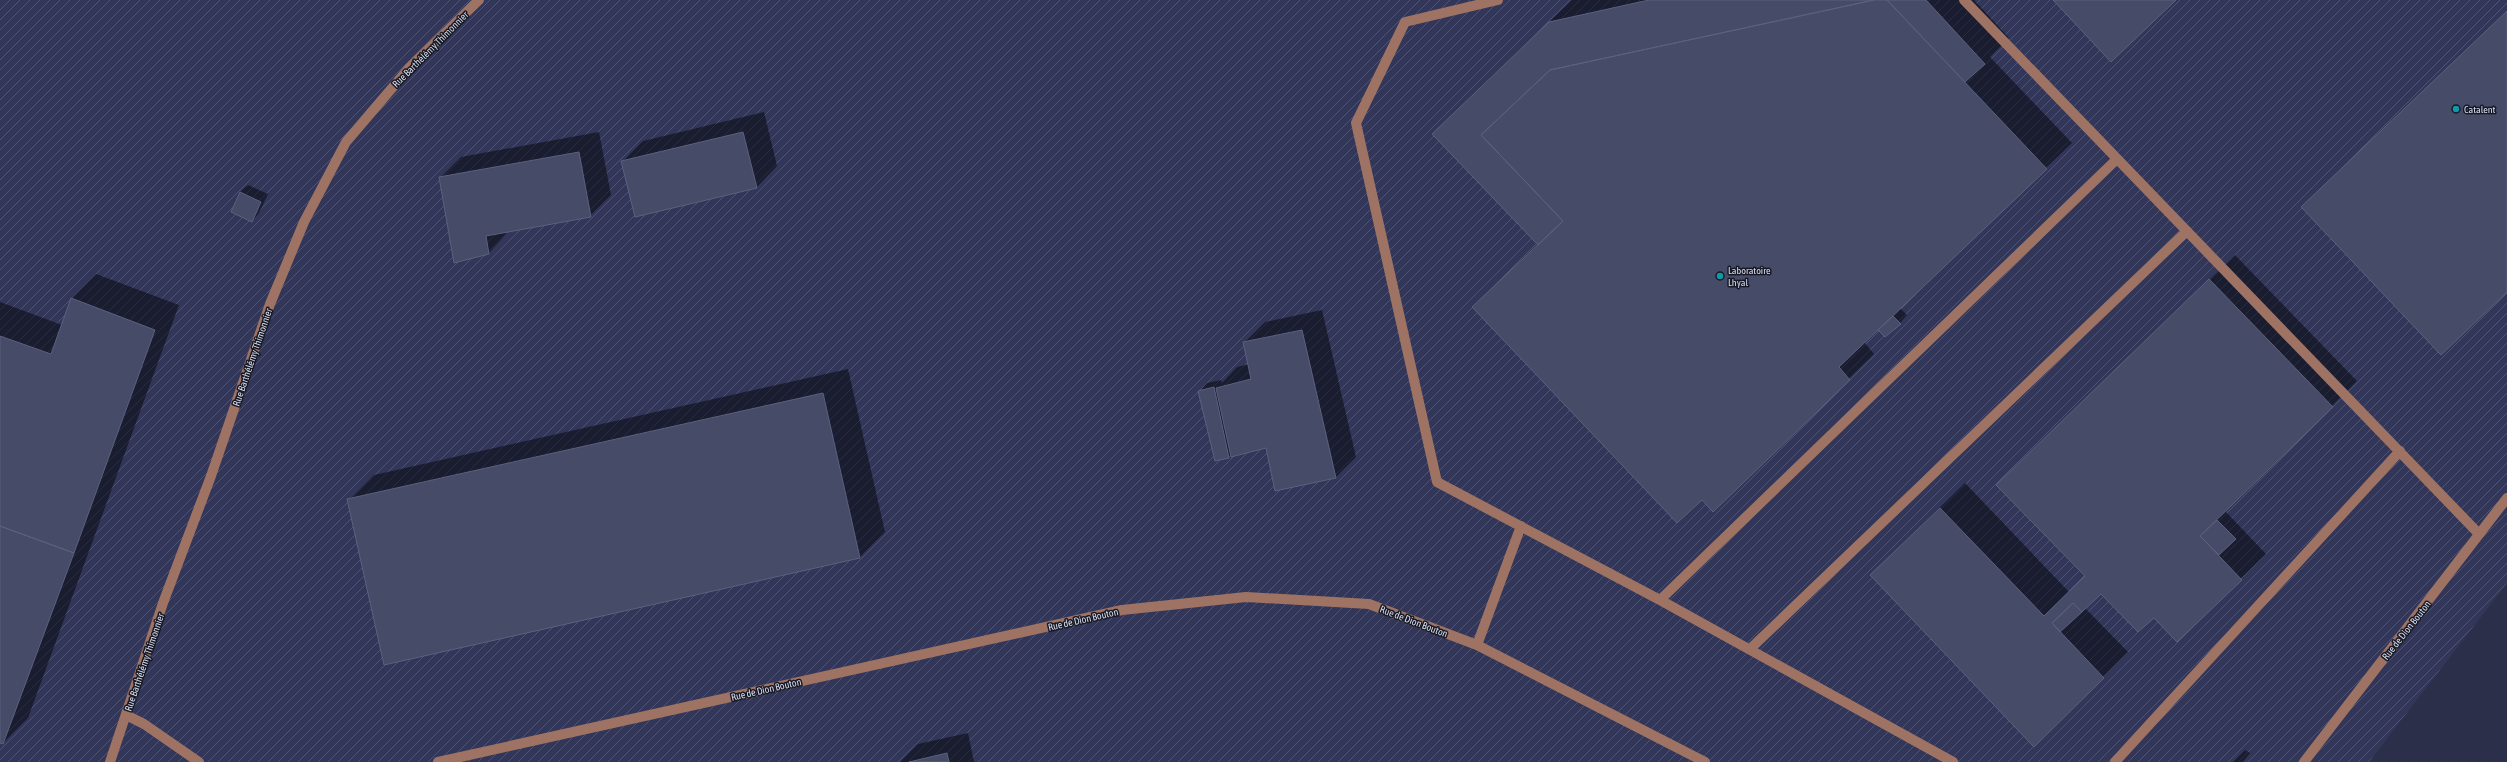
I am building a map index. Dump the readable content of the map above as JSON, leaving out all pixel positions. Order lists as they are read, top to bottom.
{
  "streets": {
    "street": ["Rue Barthélémy Thimonnier", "Rue de Dion Bouton"]
  },
  "places": ["Catalent", "Laboratoire Lhyal"]
}
